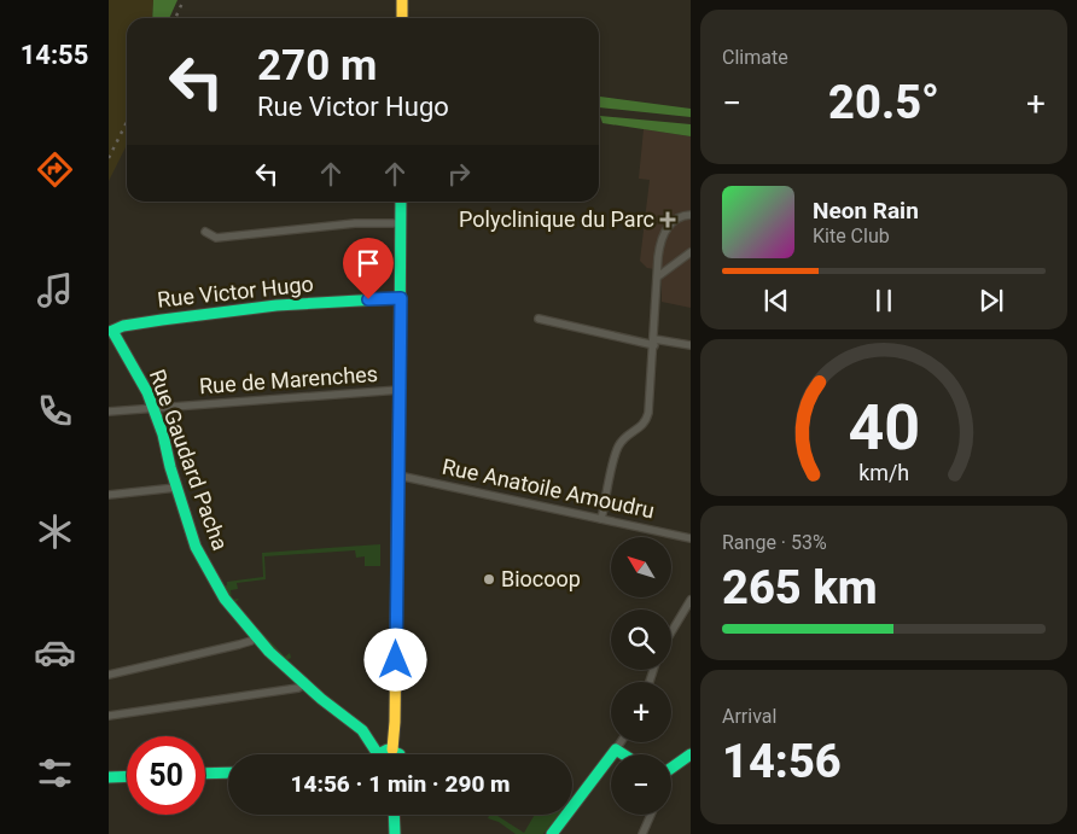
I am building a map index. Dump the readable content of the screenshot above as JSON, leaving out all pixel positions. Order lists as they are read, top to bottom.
{
  "streets": {
    "street": [
      "Rue Victor Hugo",
      "Rue de Marenches",
      "Rue Gaudard Pacha",
      "Rue Anatoile Amoudru"
    ]
  },
  "crossings": [
    ["Rue Victor Hugo", "Rue Gaudard Pacha"],
    ["Rue de Marenches", "Rue Gaudard Pacha"]
  ],
  "places": {
    "health": ["Polyclinique du Parc"],
    "other": ["Biocoop"]
  },
  "north": "top left",
  "page": {
    "tabs": "14:55",
    "tile": [
      "Climate",
      ["Range · 53%", "265 km"],
      ["Arrival", "14:56"]
    ],
    "turn": ["270 m", "Rue Victor Hugo"],
    "heat": ["−", "20.5°", "+"],
    "song": ["Neon Rain", "Kite Club"],
    "map_buttons": ["+", "−"],
    "limit": "50",
    "trip": "14:56 · 1 min · 290 m",
    "gauge": ["40", "km/h"]
  }
}
